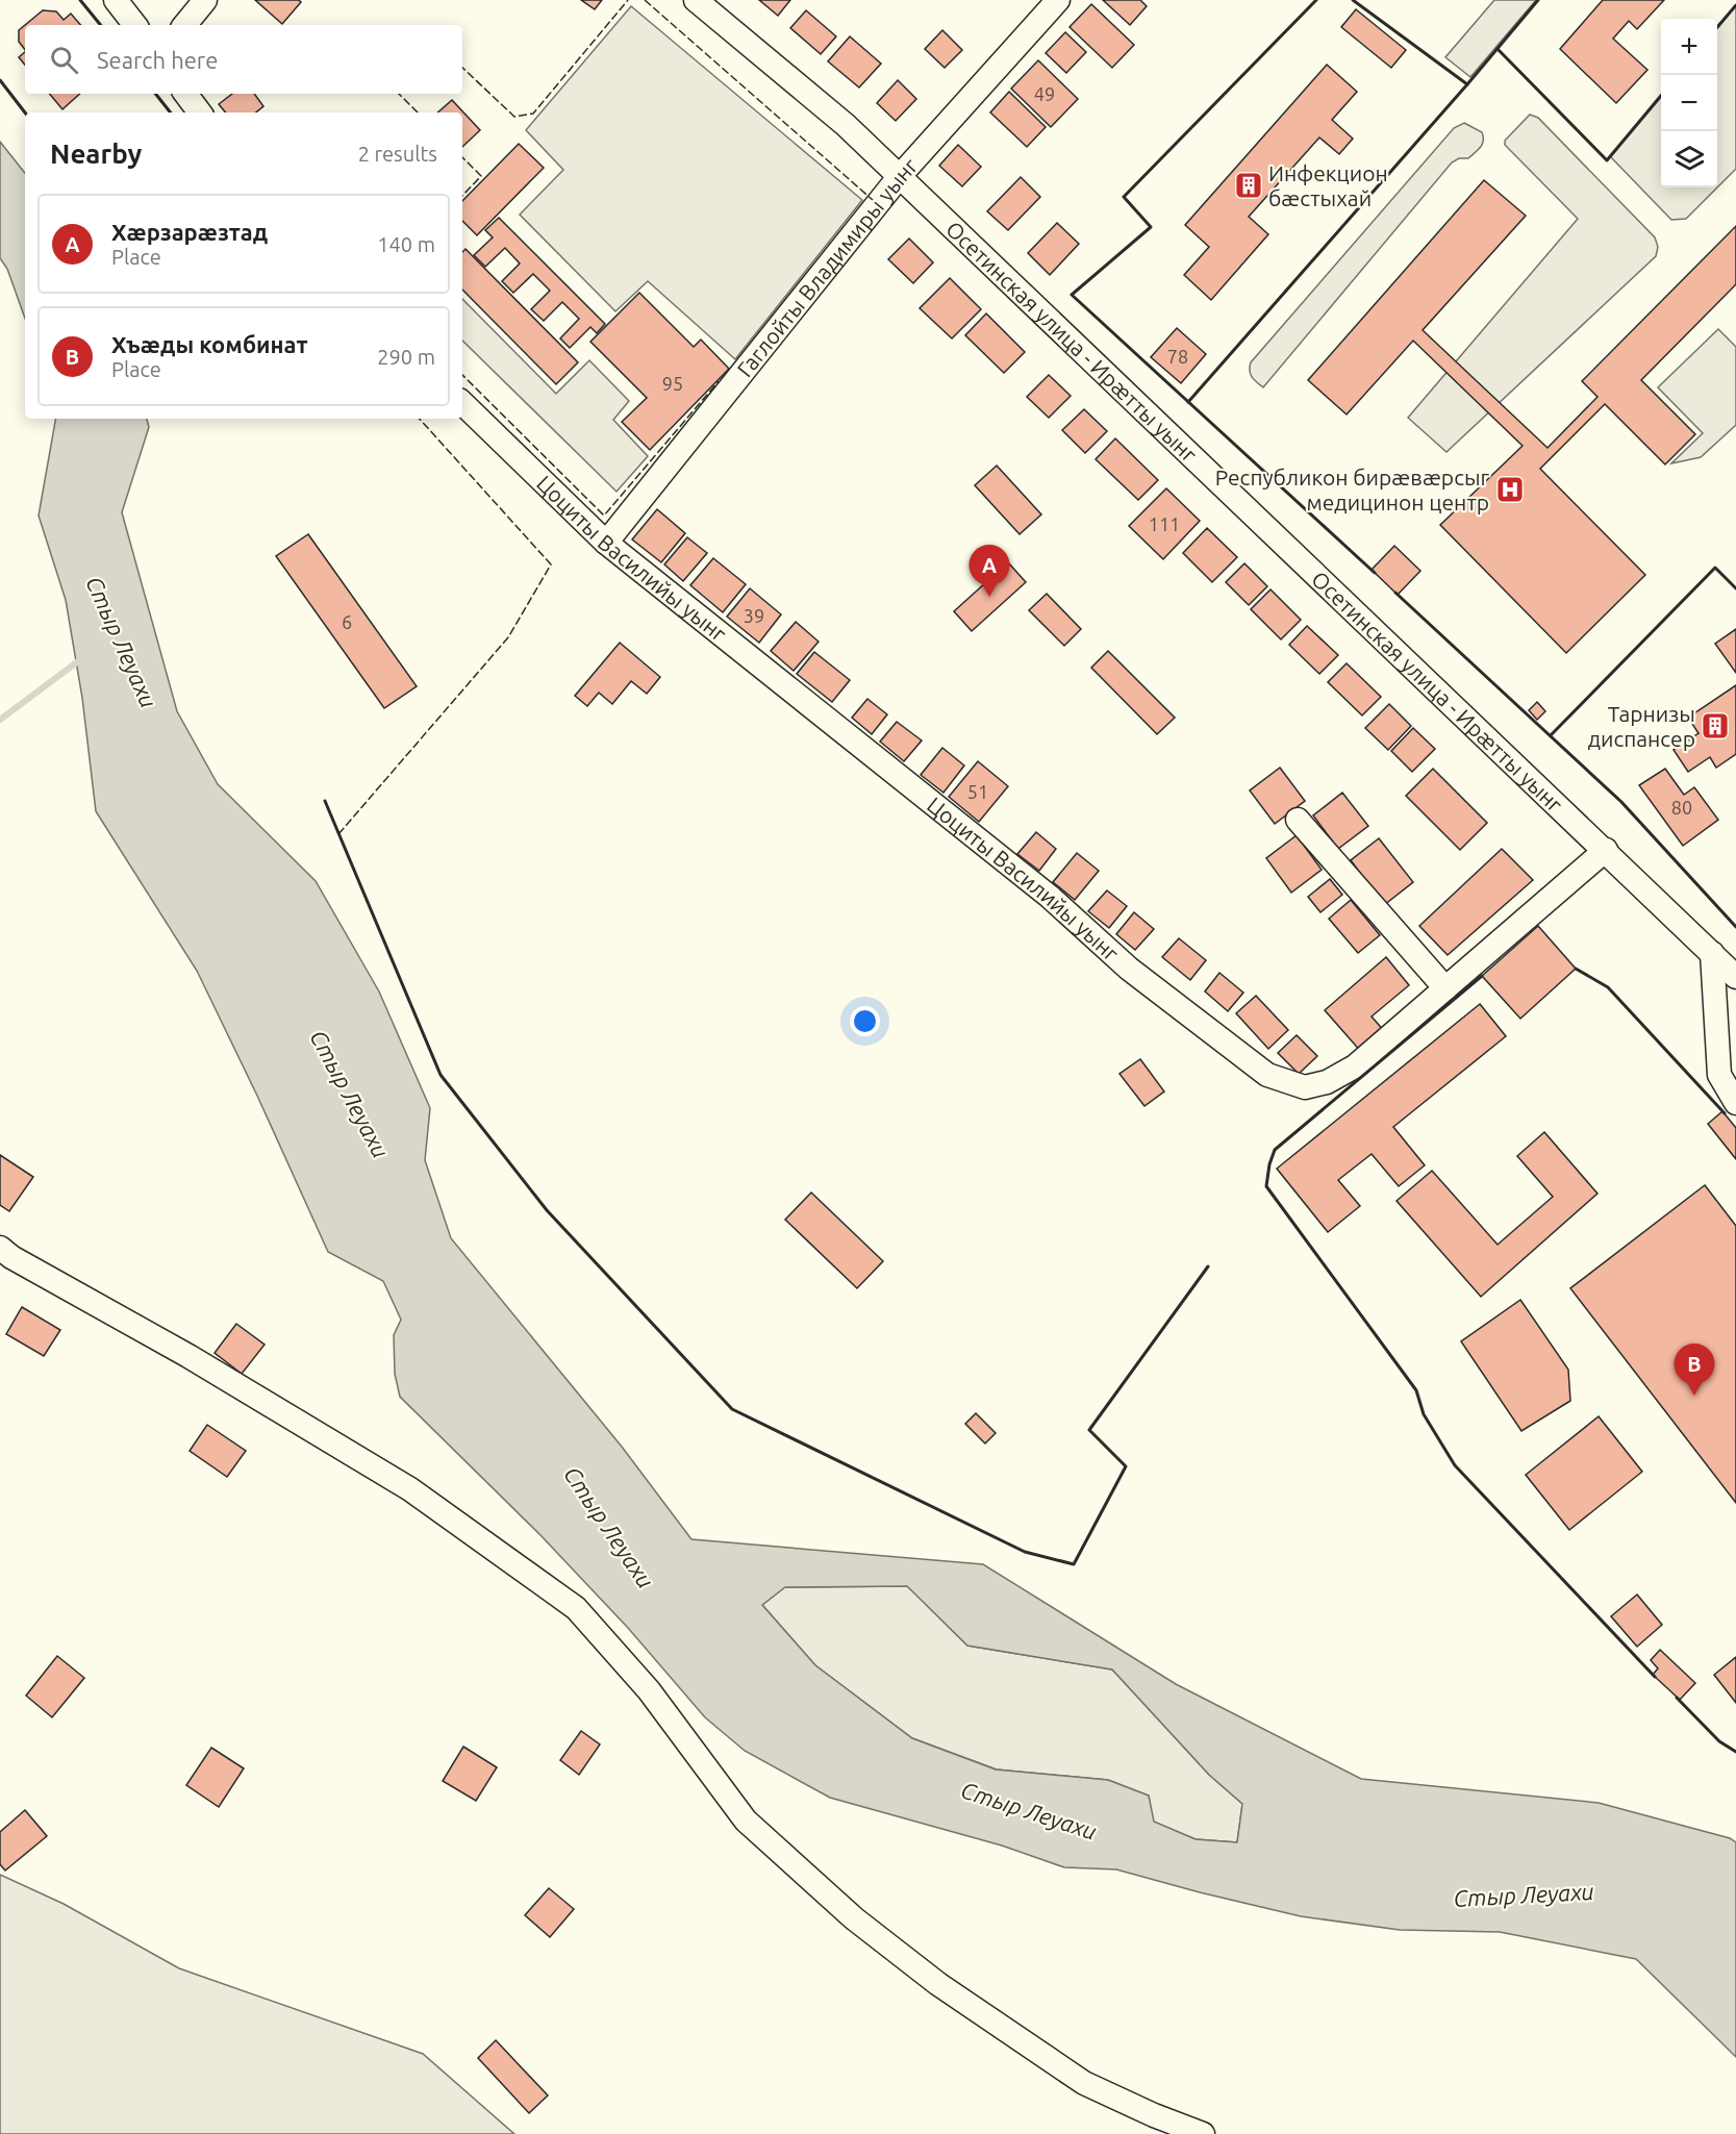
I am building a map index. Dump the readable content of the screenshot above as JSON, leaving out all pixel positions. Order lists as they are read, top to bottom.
{
  "streets": {
    "street": ["Гаглойты Владимиры уынг", "Осетинская улица - Ирæтты уынг", "Цоциты Василийы уынг"]
  },
  "crossings": [
    ["Гаглойты Владимиры уынг", "Осетинская улица - Ирæтты уынг"],
    ["Гаглойты Владимиры уынг", "Цоциты Василийы уынг"],
    ["Осетинская улица - Ирæтты уынг", "Цоциты Василийы уынг"]
  ],
  "water": ["Стыр Леуахи"],
  "places": {
    "building": ["Инфекцион бæстыхай", "Тарнизы диспансер"],
    "hospital": ["Республикон бирæвæрсыг медицинон центр"]
  },
  "house_numbers": [
    "49",
    "78",
    "95",
    "111",
    "39",
    "6",
    "51",
    "80"
  ],
  "page": {
    "map_buttons": ["+", "−"],
    "search": "Search here",
    "heading": ["Nearby", "2 results"],
    "list": [
      {
        "mark": "A",
        "name": "Хæрзарæзтад",
        "note": "Place",
        "value": "140 m"
      },
      {
        "mark": "B",
        "name": "Хъæды комбинат",
        "note": "Place",
        "value": "290 m"
      }
    ],
    "pins": ["A", "B"]
  }
}
